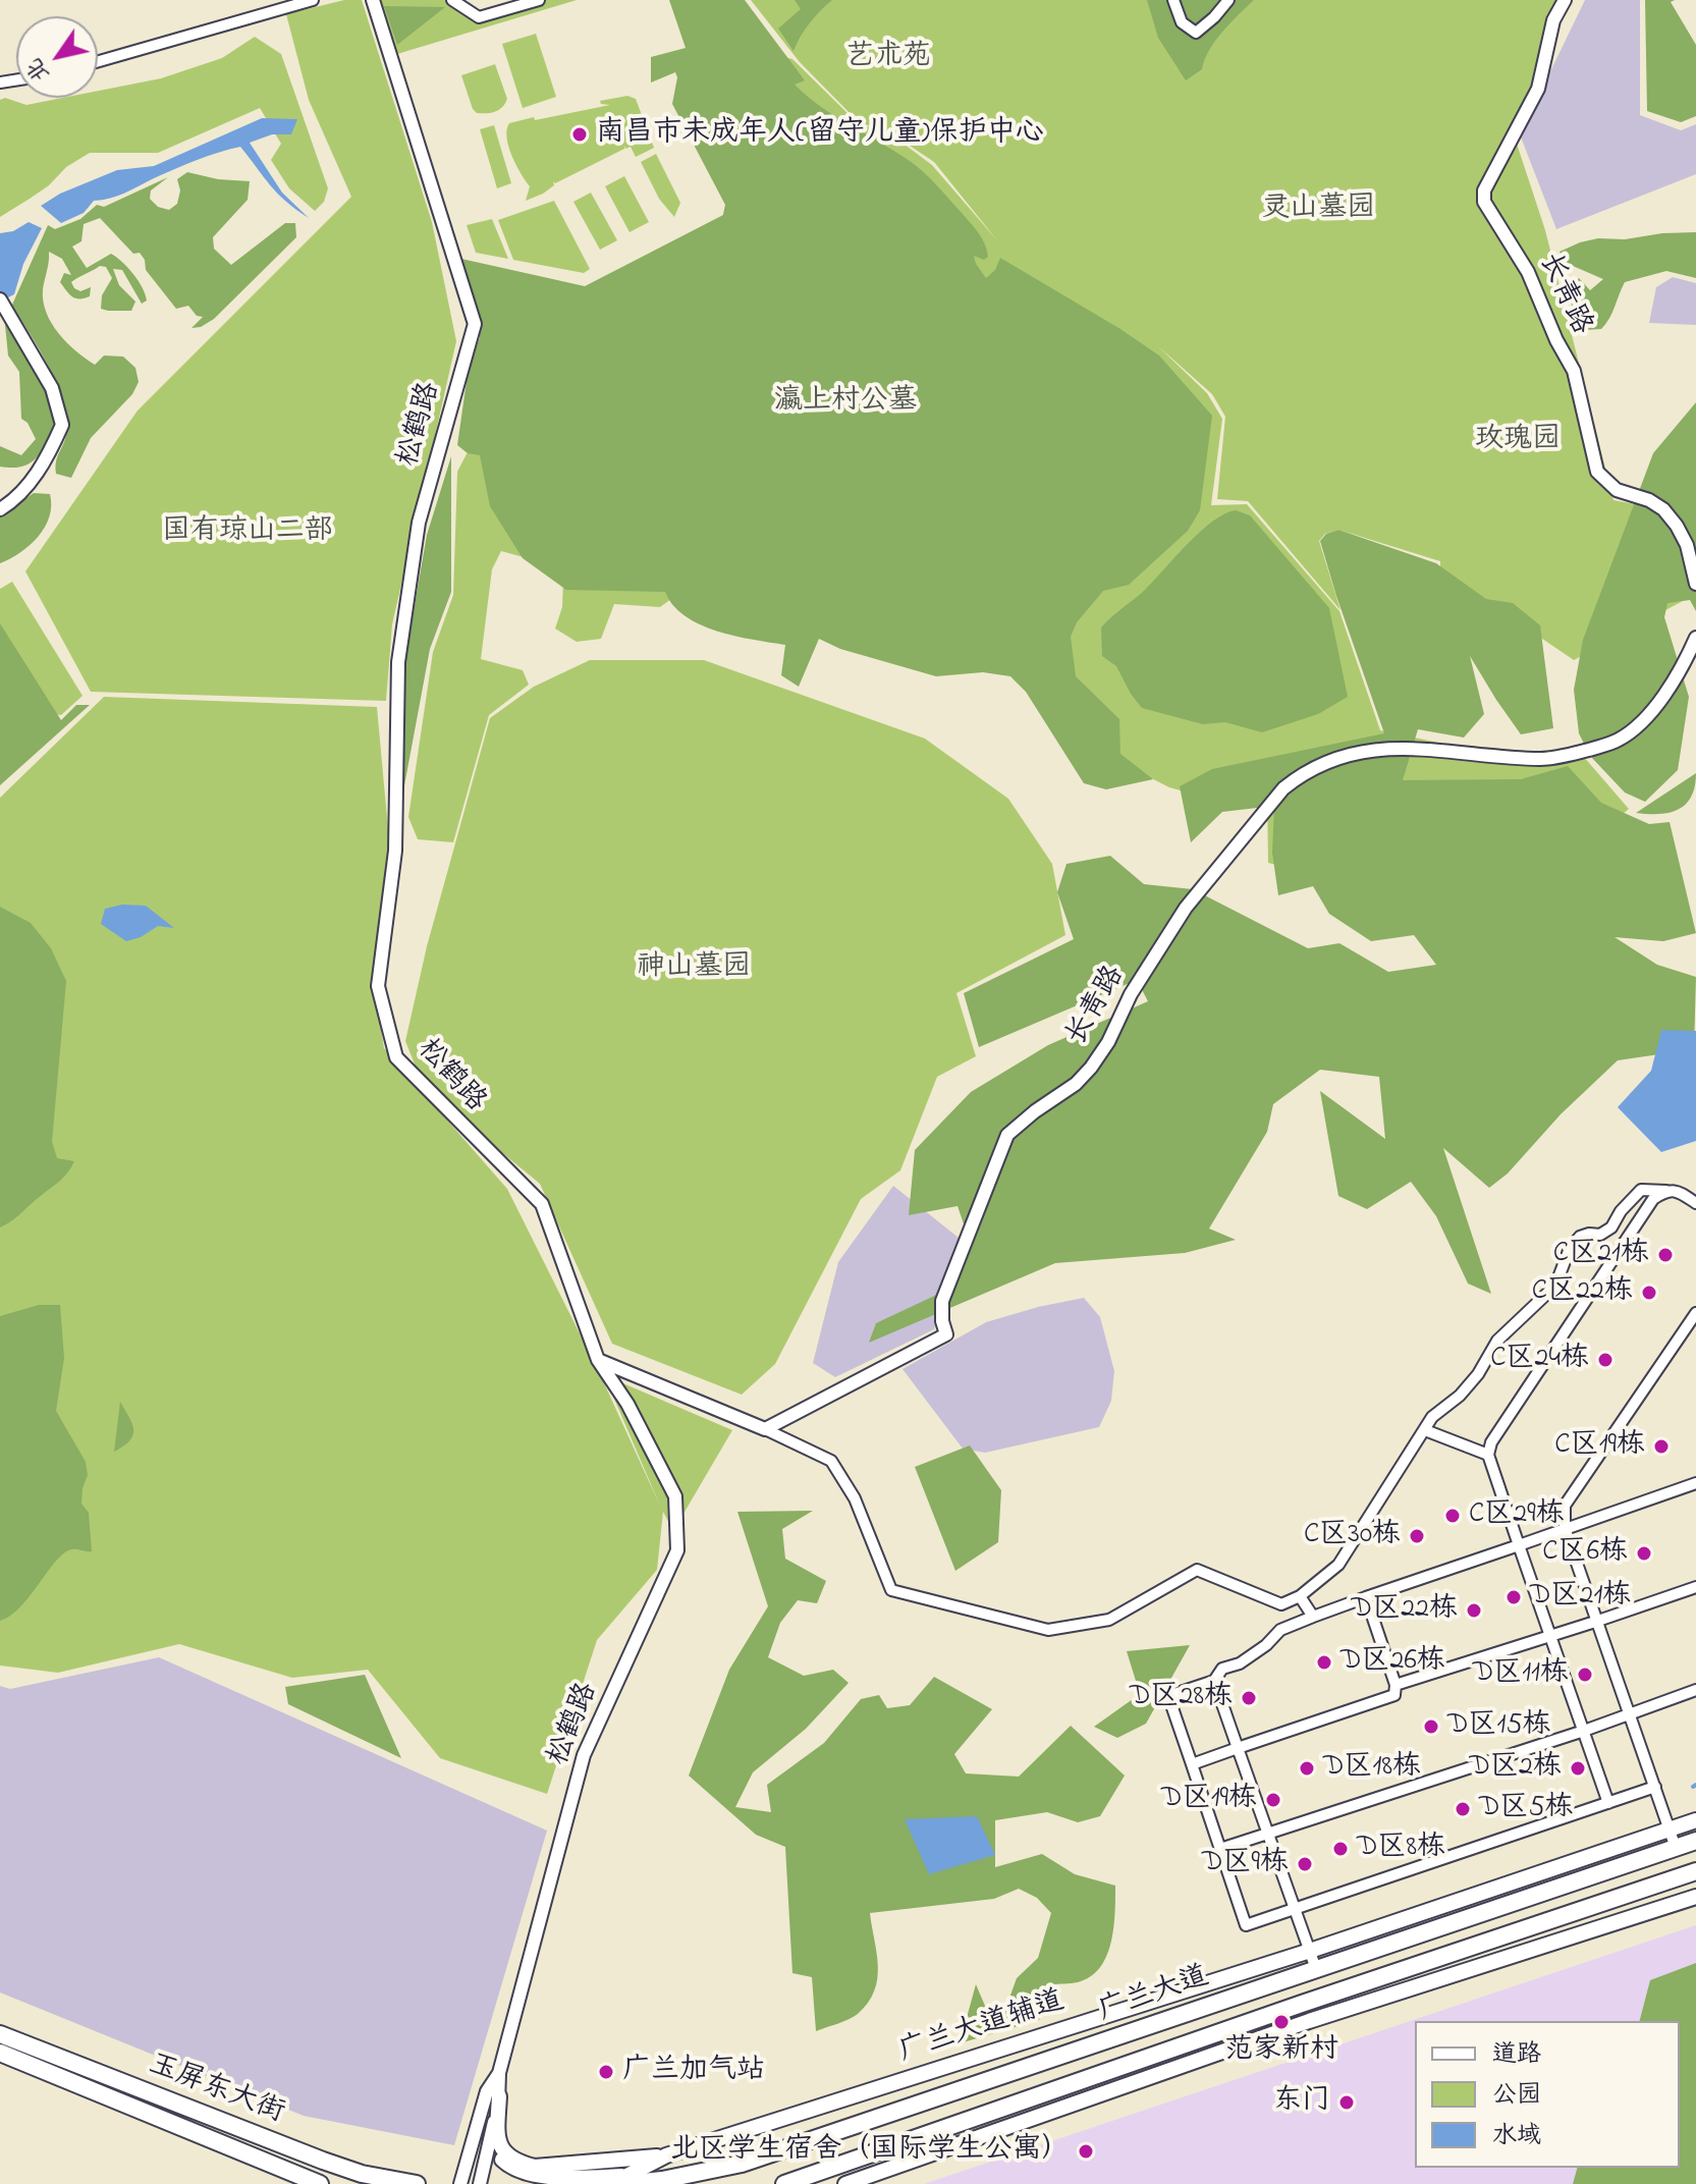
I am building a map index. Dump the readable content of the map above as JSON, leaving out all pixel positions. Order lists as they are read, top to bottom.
{
  "streets": {
    "main road": ["广兰大道", "广兰大道辅道", "玉屏东大街"],
    "street": ["长青路", "松鹤路"]
  },
  "crossings": [
    ["广兰大道", "广兰大道辅道"]
  ],
  "parks": [
    "艺术苑",
    "灵山墓园",
    "瀛上村公墓",
    "玫瑰园",
    "国有琼山二部",
    "神山墓园"
  ],
  "places": [
    "南昌市未成年人(留守儿童)保护中心",
    "C区21栋",
    "C区22栋",
    "C区24栋",
    "C区19栋",
    "C区29栋",
    "C区30栋",
    "C区6栋",
    "D区21栋",
    "D区22栋",
    "D区26栋",
    "D区11栋",
    "D区28栋",
    "D区15栋",
    "D区18栋",
    "D区2栋",
    "D区19栋",
    "D区5栋",
    "D区8栋",
    "D区9栋",
    "范家新村",
    "广兰加气站",
    "东门",
    "北区学生宿舍（国际学生公寓）"
  ],
  "legend": ["道路", "公园", "水域"],
  "north": "bottom left"
}
